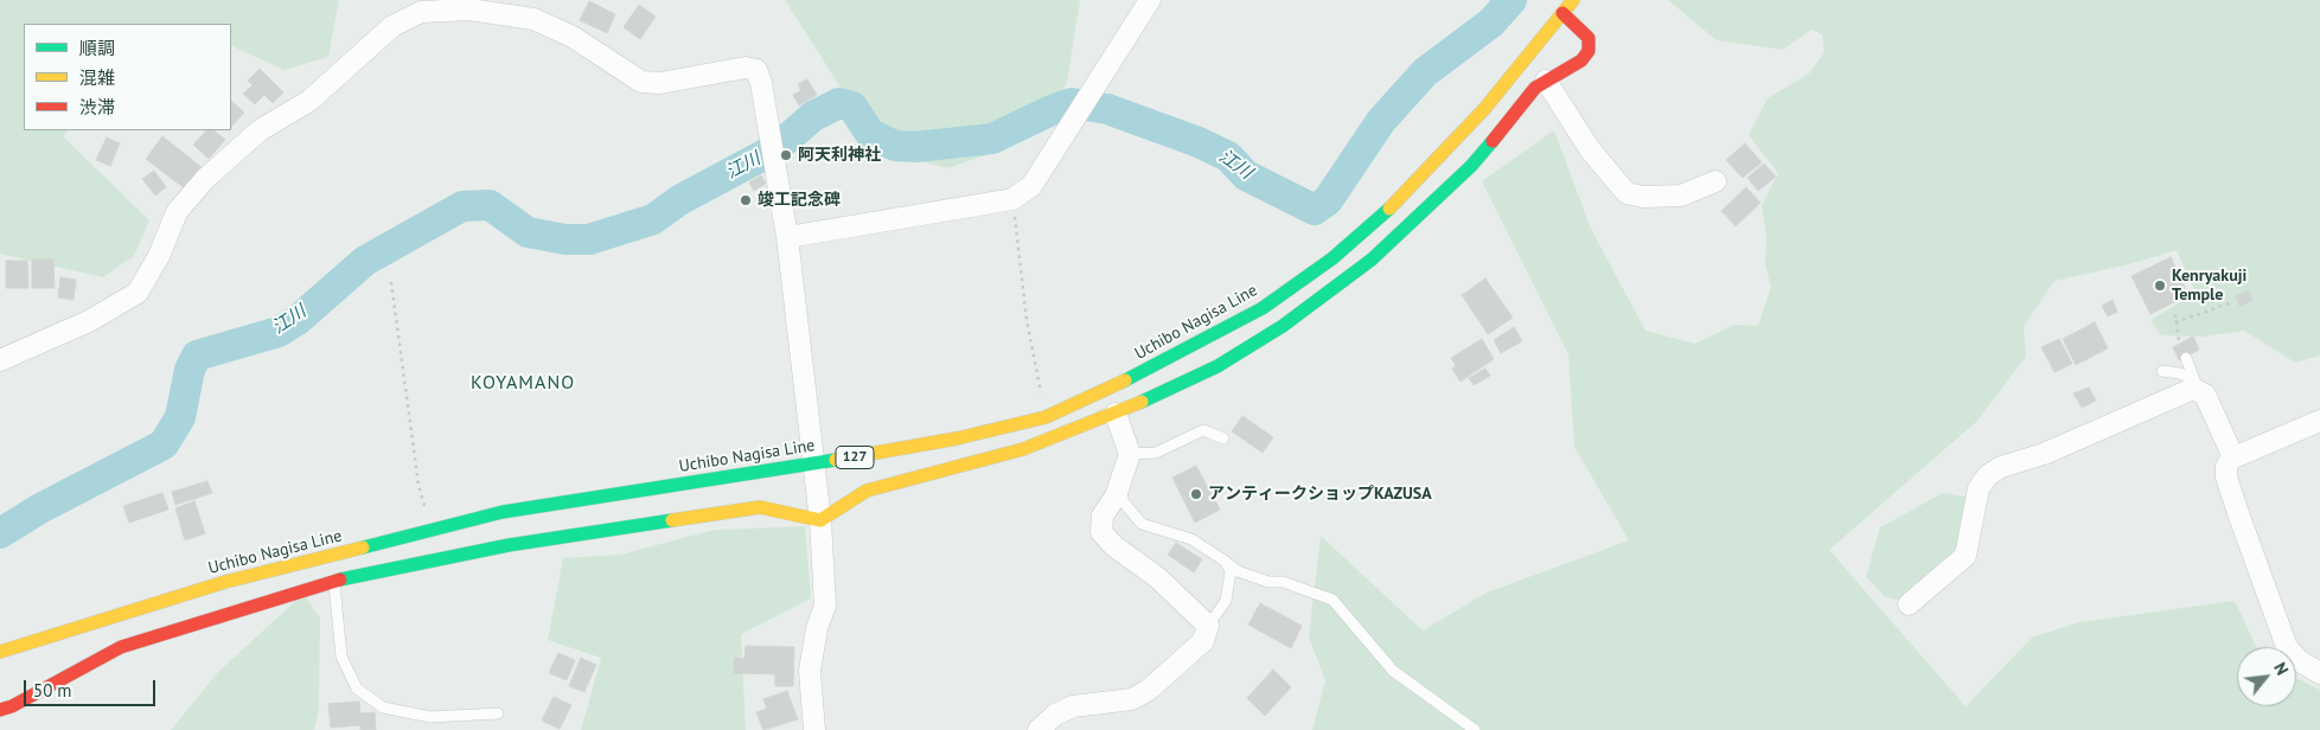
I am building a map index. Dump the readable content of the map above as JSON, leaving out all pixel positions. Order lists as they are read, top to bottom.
{
  "streets": {
    "main road": ["Uchibo Nagisa Line", "127"]
  },
  "districts": ["KOYAMANO"],
  "water": ["江川"],
  "places": [
    "阿天利神社",
    "竣工記念碑",
    "Kenryakuji Temple",
    "アンティークショップKAZUSA"
  ],
  "legend": ["順調", "混雑", "渋滞"],
  "scale_bar": "50 m",
  "north": "top right"
}
